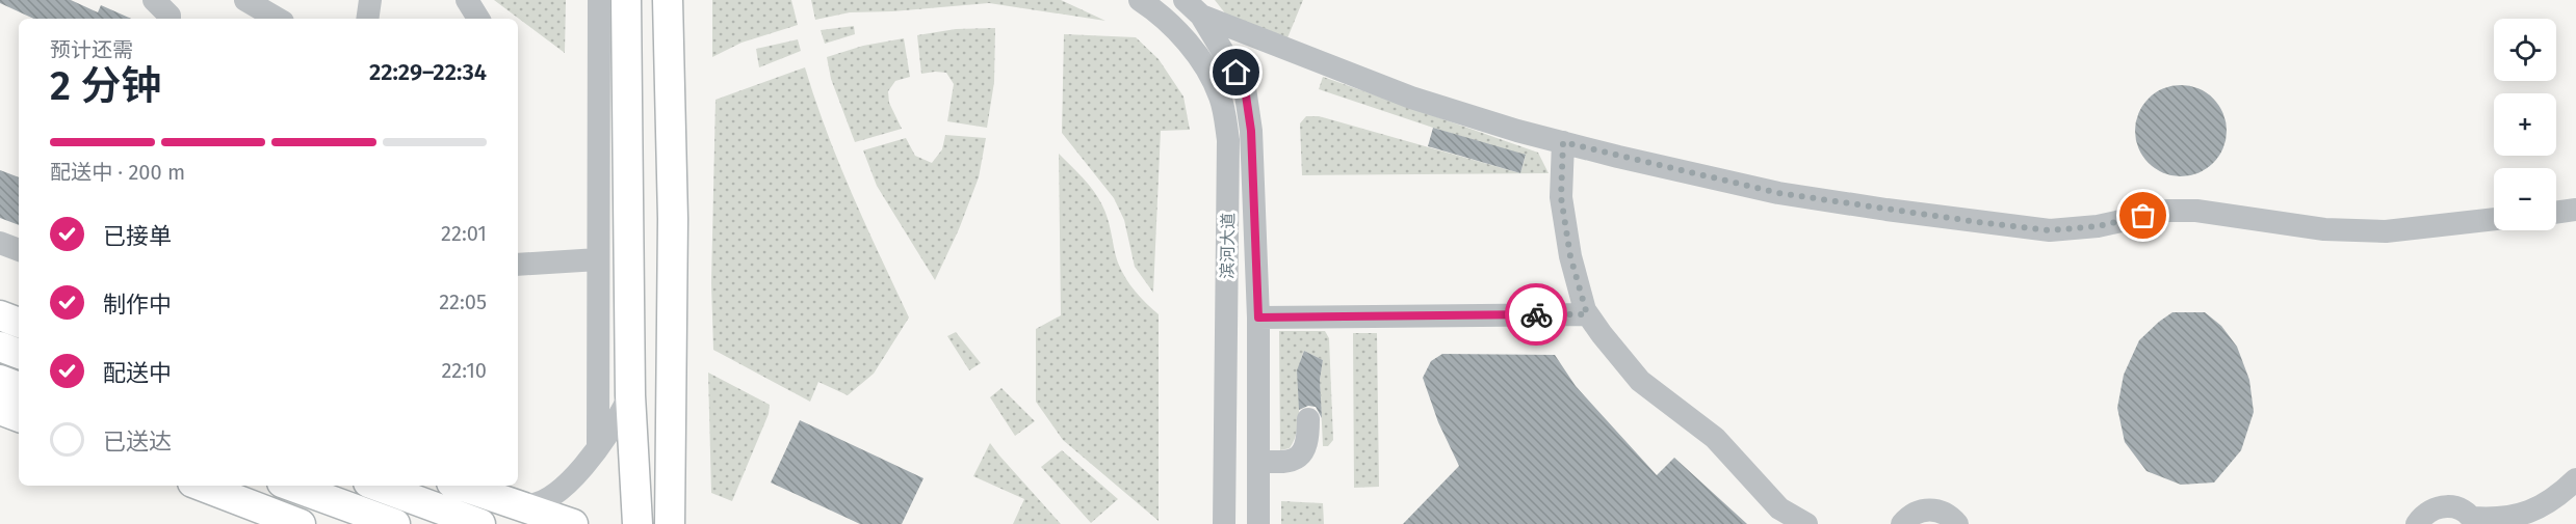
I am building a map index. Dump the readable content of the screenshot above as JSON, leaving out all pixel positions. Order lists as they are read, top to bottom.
{
  "streets": {
    "street": ["滨河大道"]
  },
  "page": {
    "map_buttons": ["+", "−"],
    "heading": ["2 分钟", "预计还需", "22:29–22:34"],
    "bar": "配送中 · 200 m",
    "list": [
      ["已接单", "22:01"],
      ["制作中", "22:05"],
      ["配送中", "22:10"],
      "已送达"
    ]
  }
}
